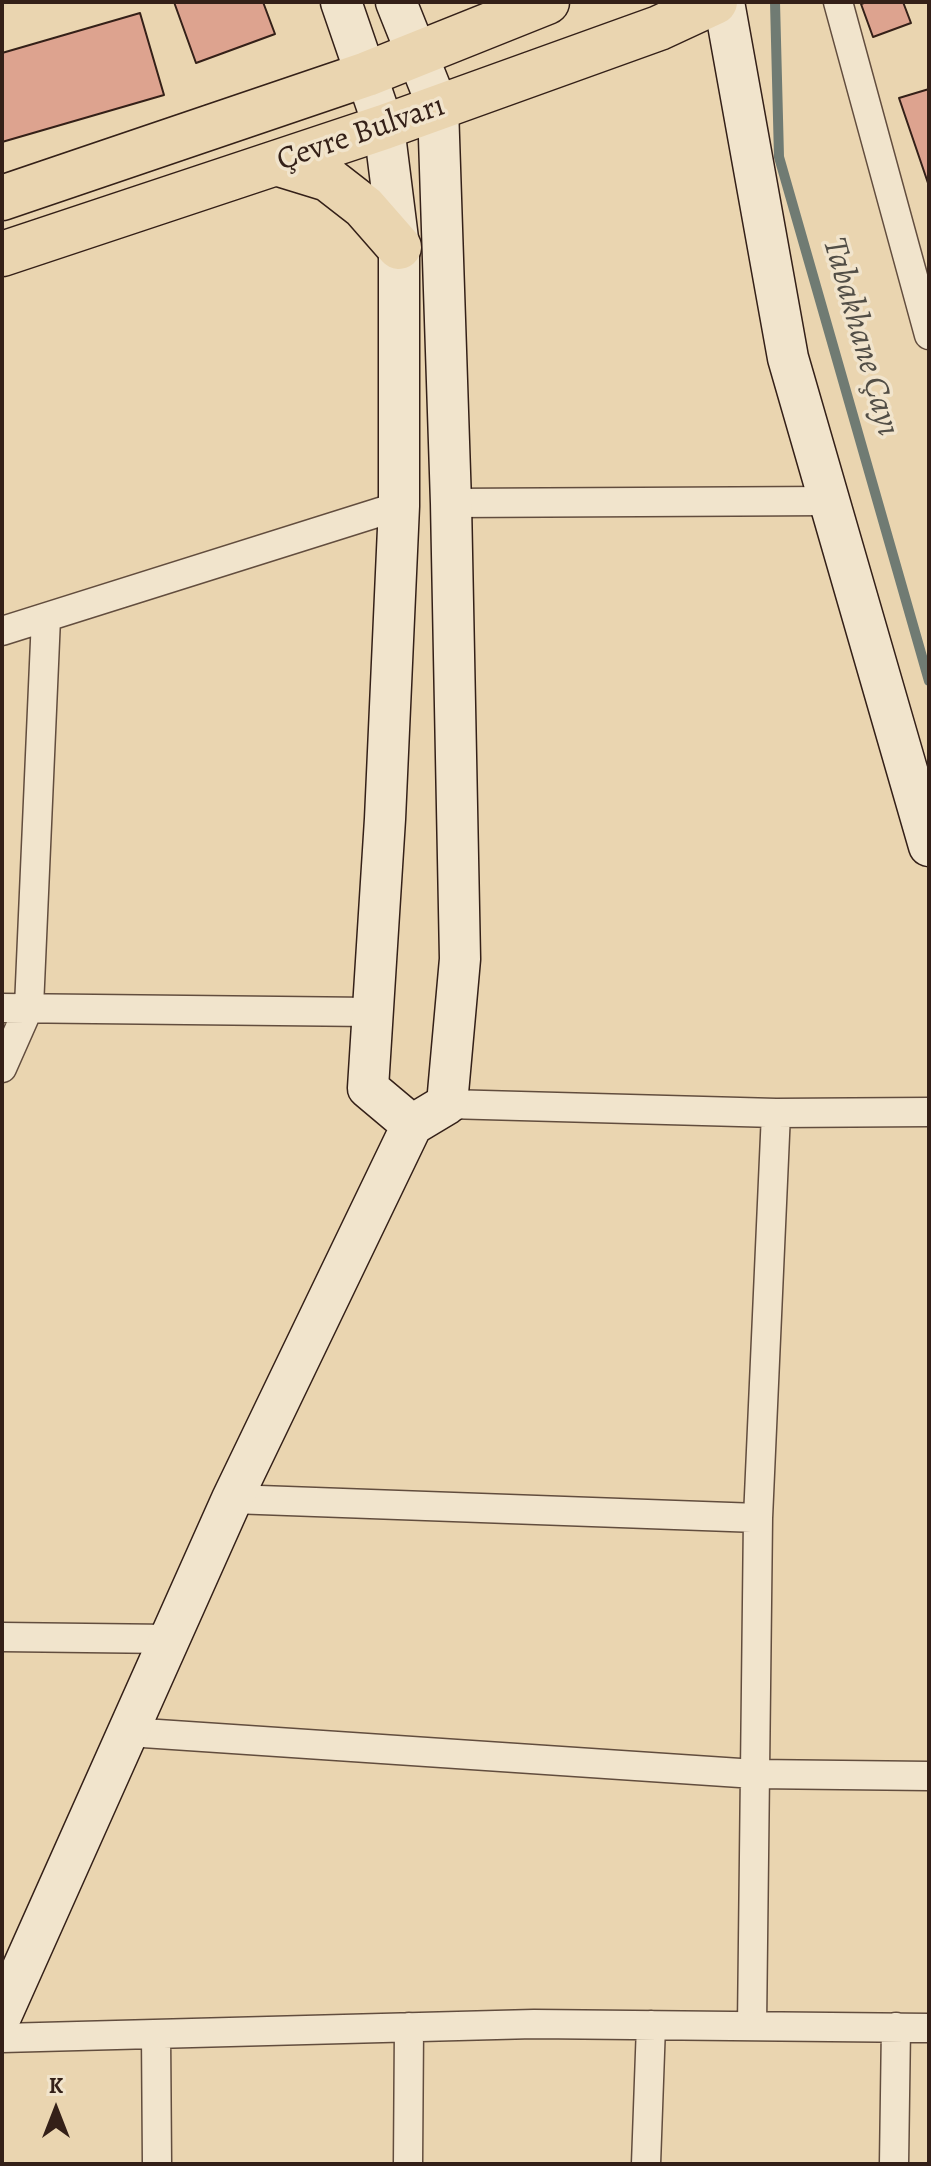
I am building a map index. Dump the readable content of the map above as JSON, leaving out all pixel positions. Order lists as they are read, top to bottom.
{
  "streets": {
    "main road": ["Çevre Bulvarı"]
  },
  "water": ["Tabakhane Çayı"],
  "north": "top"
}
